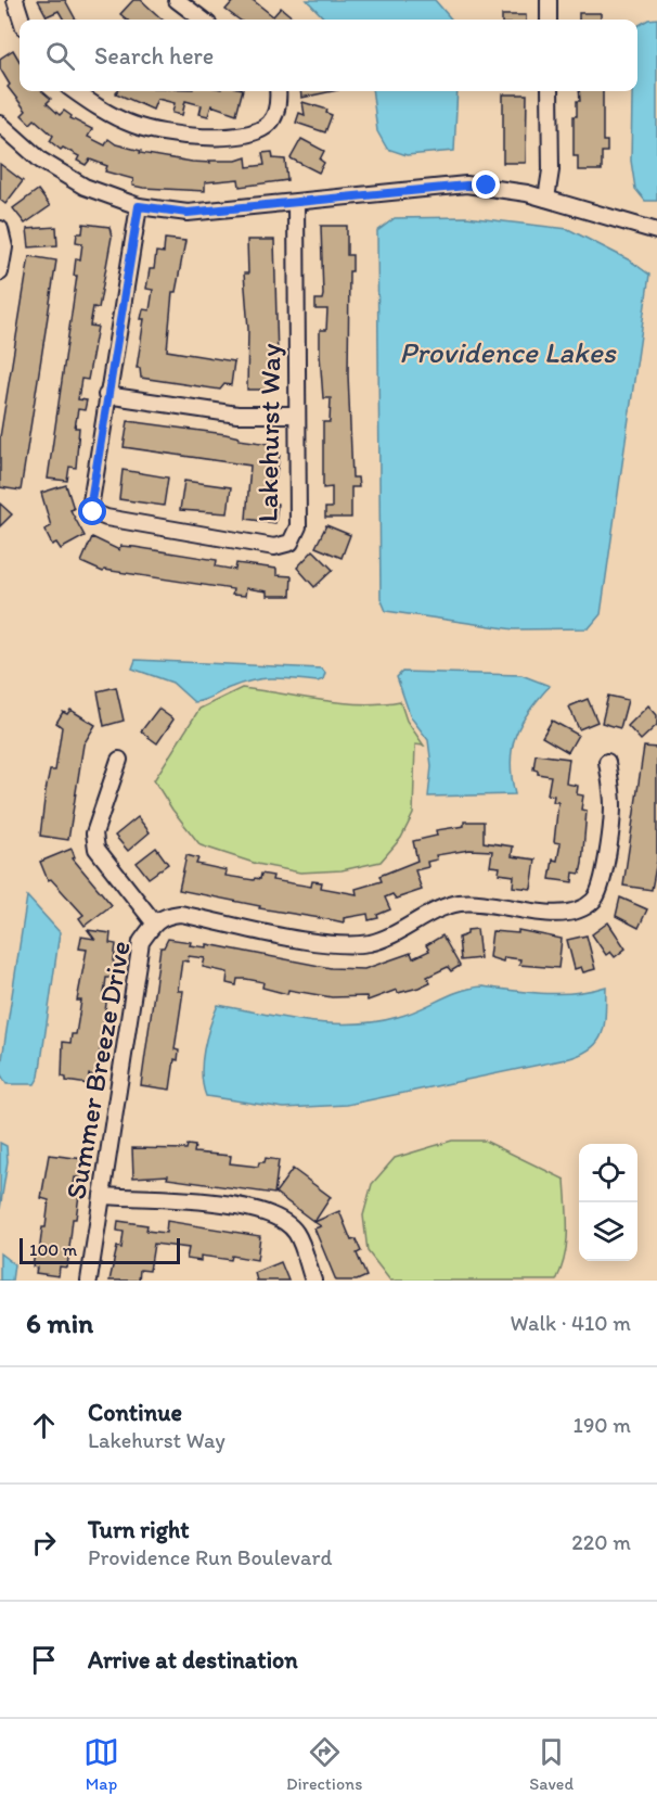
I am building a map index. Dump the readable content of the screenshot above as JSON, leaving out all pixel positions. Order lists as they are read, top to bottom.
{
  "streets": {
    "street": ["Lakehurst Way", "Summer Breeze Drive"]
  },
  "water": ["Providence Lakes"],
  "scale_bar": "100 m",
  "page": {
    "search": "Search here",
    "scale": "100 m",
    "heading": ["6 min", "Walk · 410 m"],
    "list": [
      ["Continue", "Lakehurst Way", "190 m"],
      ["Turn right", "Providence Run Boulevard", "220 m"],
      "Arrive at destination"
    ],
    "nav": ["Map", "Directions", "Saved"]
  }
}
